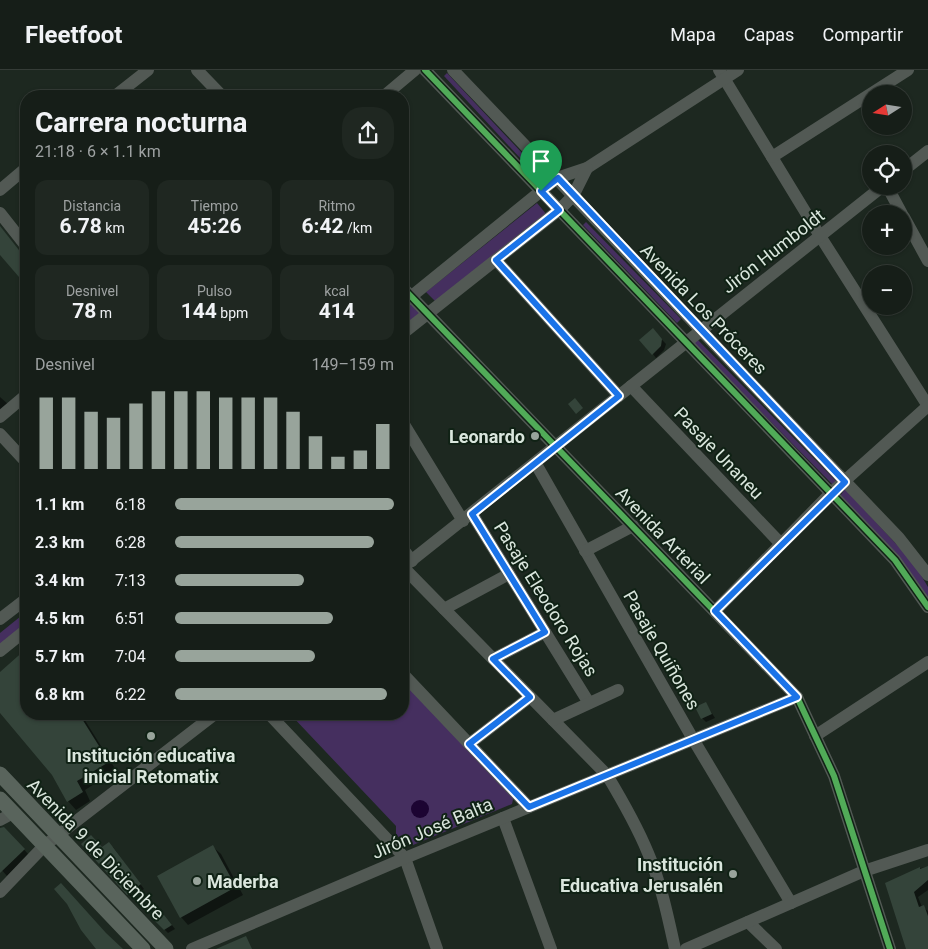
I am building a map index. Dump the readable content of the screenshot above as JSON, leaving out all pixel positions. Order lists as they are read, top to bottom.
{
  "streets": {
    "main road": ["Avenida 9 de Diciembre"],
    "street": [
      "Jirón Humboldt",
      "Avenida Los Próceres",
      "Pasaje Unaneu",
      "Avenida Arterial",
      "Pasaje Eleodoro Rojas",
      "Pasaje Quiñones",
      "Jirón José Balta"
    ]
  },
  "crossings": [
    ["Jirón Humboldt", "Avenida Los Próceres"],
    ["Jirón Humboldt", "Pasaje Unaneu"],
    ["Jirón Humboldt", "Avenida Arterial"],
    ["Jirón Humboldt", "Pasaje Eleodoro Rojas"],
    ["Jirón Humboldt", "Pasaje Quiñones"],
    ["Avenida Arterial", "Jirón José Balta"],
    ["Pasaje Quiñones", "Jirón José Balta"]
  ],
  "places": [
    "Leonardo",
    "Institución educativa inicial Retomatix",
    "Institución Educativa Jerusalén",
    "Maderba"
  ],
  "north": "left",
  "page": {
    "header": "Fleetfoot",
    "nav": ["Mapa", "Capas", "Compartir"],
    "map_buttons": ["+", "−"],
    "heading": ["Carrera nocturna", "21:18 · 6 × 1.1 km"],
    "stats": [
      ["Distancia", "6.78 km"],
      ["Tiempo", "45:26"],
      ["Ritmo", "6:42 /km"],
      ["Desnivel", "78 m"],
      ["Pulso", "144 bpm"],
      ["kcal", "414"]
    ],
    "chart": ["Desnivel", "149–159 m"],
    "list": [
      {
        "name": "1.1 km",
        "note": "6:18"
      },
      {
        "name": "2.3 km",
        "note": "6:28"
      },
      {
        "name": "3.4 km",
        "note": "7:13"
      },
      {
        "name": "4.5 km",
        "note": "6:51"
      },
      {
        "name": "5.7 km",
        "note": "7:04"
      },
      {
        "name": "6.8 km",
        "note": "6:22"
      }
    ]
  }
}
